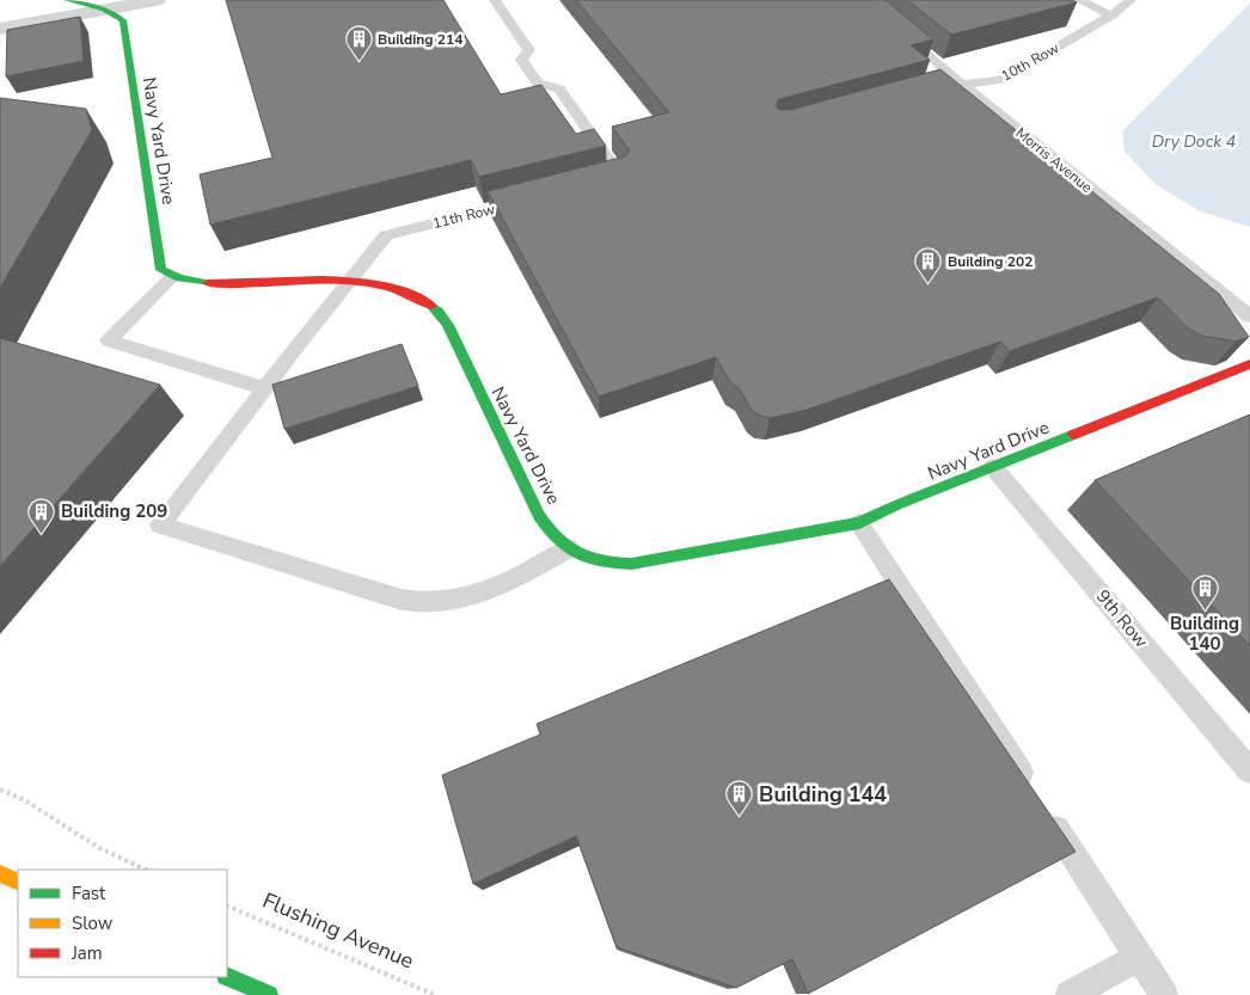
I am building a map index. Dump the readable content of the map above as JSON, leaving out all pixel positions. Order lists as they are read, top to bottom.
{
  "streets": {
    "street": ["Navy Yard Drive"],
    "lane": [
      "10th Row",
      "Morris Avenue",
      "11th Row",
      "9th Row"
    ],
    "path": ["Flushing Avenue"]
  },
  "crossings": [
    ["10th Row", "Morris Avenue"],
    ["Navy Yard Drive", "11th Row"],
    ["Navy Yard Drive", "9th Row"]
  ],
  "water": ["Dry Dock 4"],
  "places": {
    "building": [
      "Building 214",
      "Building 202",
      "Building 209",
      "Building 140",
      "Building 144"
    ]
  },
  "legend": ["Fast", "Slow", "Jam"]
}
